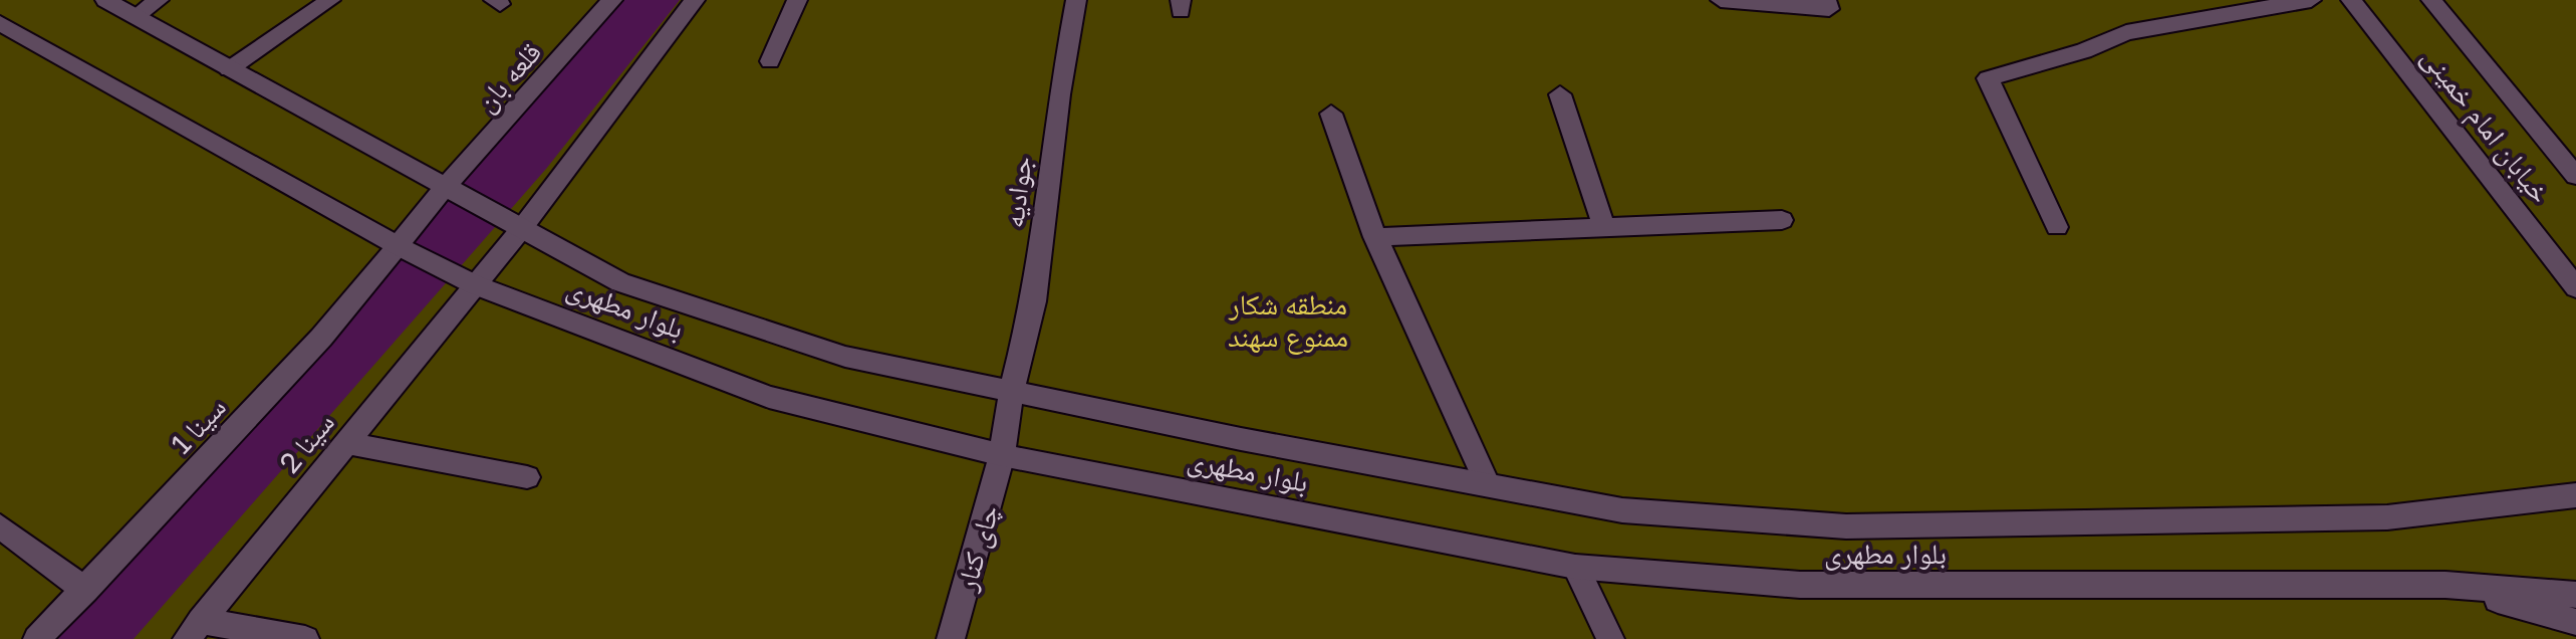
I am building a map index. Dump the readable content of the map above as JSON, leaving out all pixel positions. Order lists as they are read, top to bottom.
{
  "streets": {
    "main road": [
      "قلعه بان",
      "خیابان امام خمینی",
      "جوادیه",
      "بلوار مطهری",
      "سینا 1",
      "سینا 2",
      "چای کنار"
    ]
  },
  "crossings": [
    ["قلعه بان", "بلوار مطهری"],
    ["قلعه بان", "سینا 1"],
    ["جوادیه", "بلوار مطهری"],
    ["جوادیه", "چای کنار"],
    ["بلوار مطهری", "سینا 1"],
    ["بلوار مطهری", "سینا 2"],
    ["بلوار مطهری", "چای کنار"]
  ],
  "parks": ["منطقه شکار ممنوع سهند"]
}
